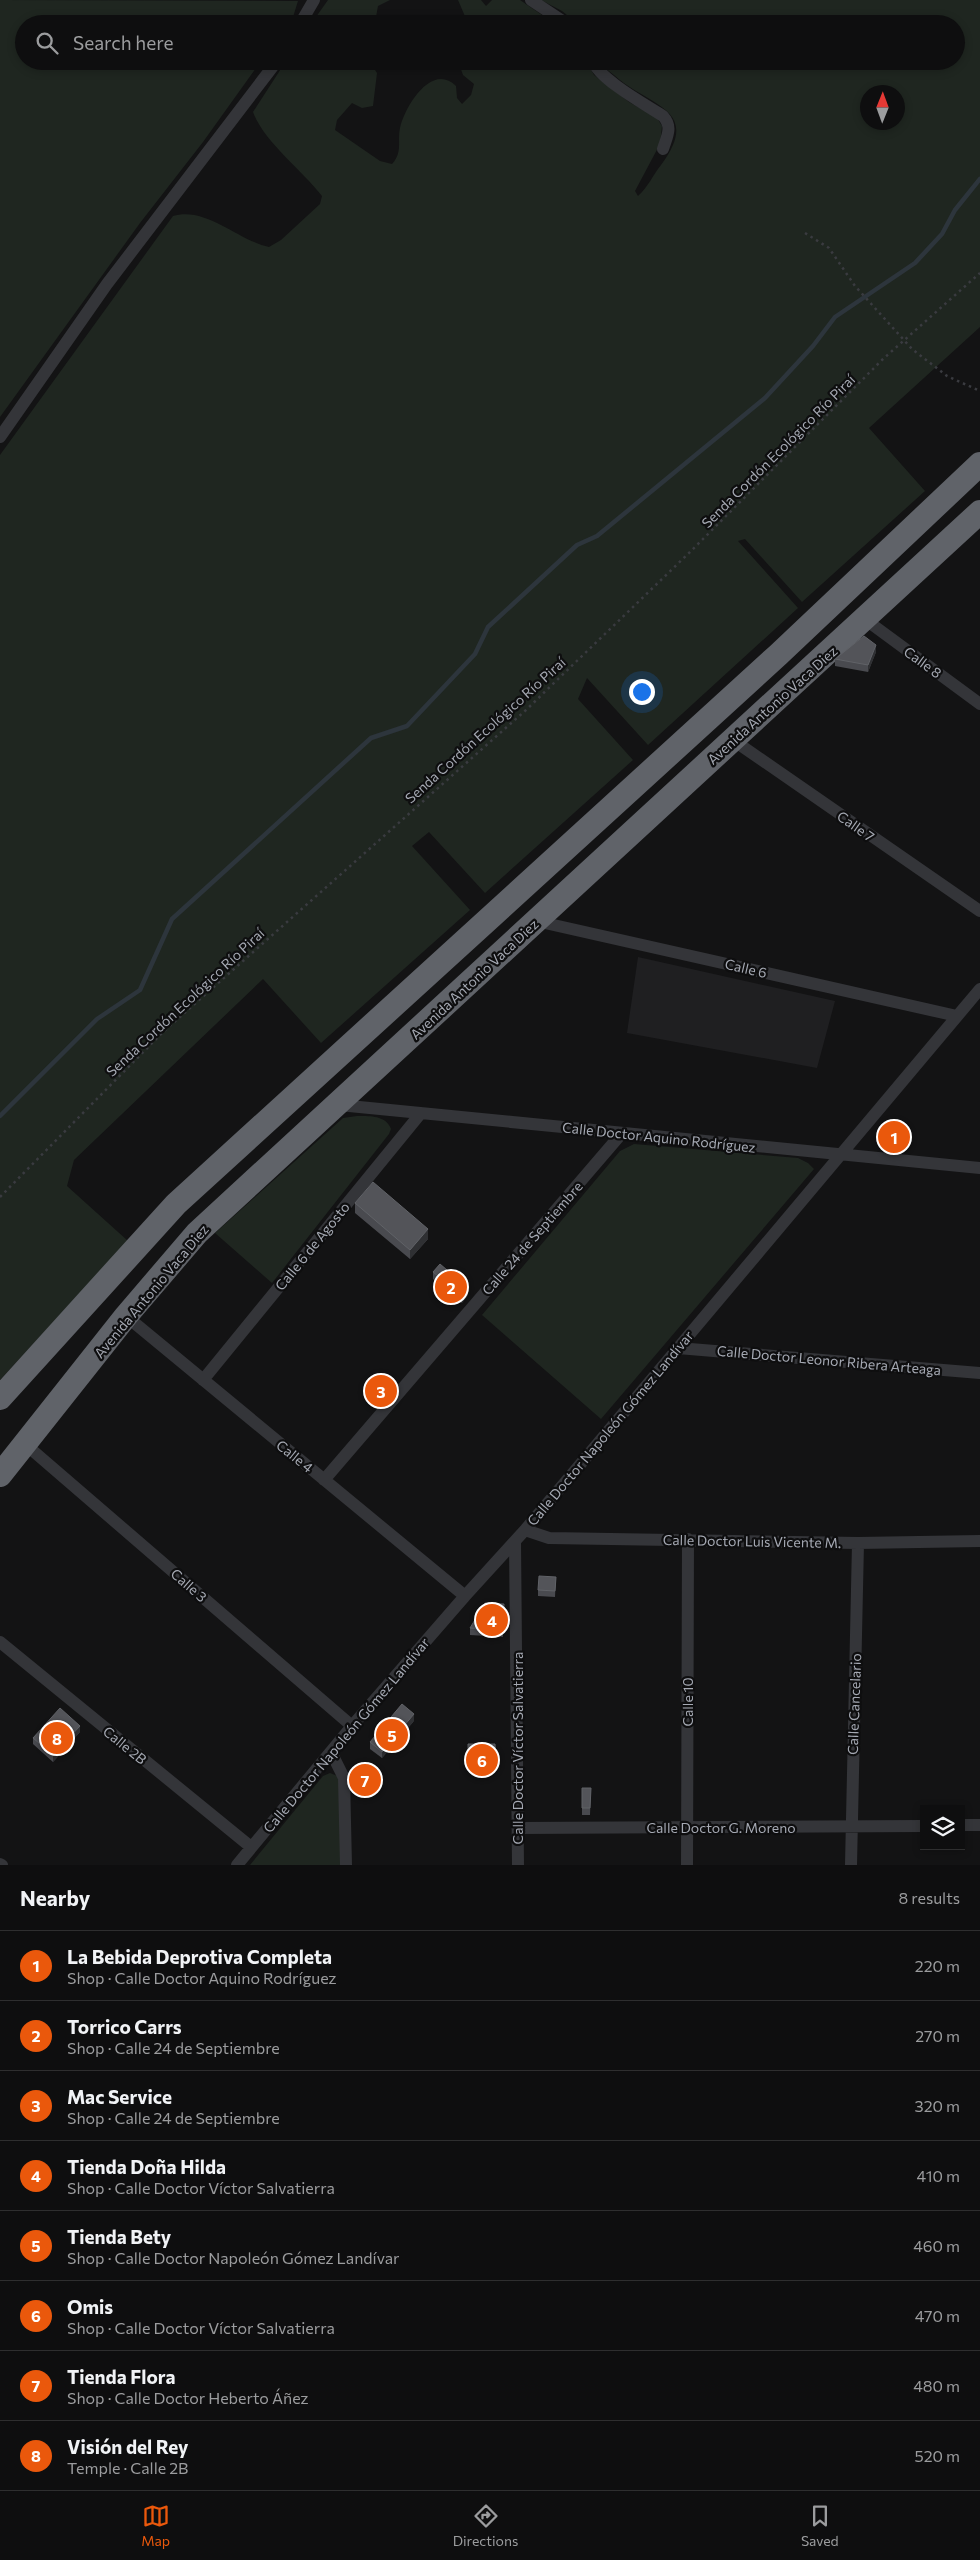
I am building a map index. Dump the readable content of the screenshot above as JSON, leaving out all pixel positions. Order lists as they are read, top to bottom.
{
  "streets": {
    "highway": ["Avenida Antonio Vaca Diez"],
    "street": [
      "Calle 8",
      "Calle 7",
      "Calle 6",
      "Calle Doctor Aquino Rodríguez",
      "Calle 24 de Septiembre",
      "Calle 6 de Agosto",
      "Calle Doctor Leonor Ribera Arteaga",
      "Calle Doctor Napoleón Gómez Landívar",
      "Calle 4",
      "Calle Doctor Luis Vicente M.",
      "Calle 3",
      "Calle 10",
      "Calle Cancelario",
      "Calle 2B",
      "Calle Doctor Víctor Salvatierra",
      "Calle Doctor G. Moreno"
    ],
    "path": ["Senda Cordón Ecológico Río Piraí"]
  },
  "crossings": [
    ["Calle 8", "Avenida Antonio Vaca Diez"],
    ["Avenida Antonio Vaca Diez", "Calle 7"],
    ["Avenida Antonio Vaca Diez", "Calle 6"],
    ["Avenida Antonio Vaca Diez", "Calle Doctor Aquino Rodríguez"],
    ["Avenida Antonio Vaca Diez", "Calle 4"],
    ["Avenida Antonio Vaca Diez", "Calle 3"],
    ["Calle 6", "Calle Doctor Napoleón Gómez Landívar"],
    ["Calle Doctor Aquino Rodríguez", "Calle 24 de Septiembre"],
    ["Calle Doctor Aquino Rodríguez", "Calle 6 de Agosto"],
    ["Calle Doctor Aquino Rodríguez", "Calle Doctor Napoleón Gómez Landívar"],
    ["Calle 24 de Septiembre", "Calle 4"],
    ["Calle 6 de Agosto", "Calle 4"],
    ["Calle Doctor Leonor Ribera Arteaga", "Calle Doctor Napoleón Gómez Landívar"],
    ["Calle Doctor Napoleón Gómez Landívar", "Calle 4"],
    ["Calle Doctor Napoleón Gómez Landívar", "Calle Doctor Luis Vicente M."],
    ["Calle Doctor Napoleón Gómez Landívar", "Calle 3"],
    ["Calle Doctor Napoleón Gómez Landívar", "Calle 2B"],
    ["Calle Doctor Napoleón Gómez Landívar", "Calle Doctor Víctor Salvatierra"],
    ["Calle Doctor Luis Vicente M.", "Calle 10"],
    ["Calle Doctor Luis Vicente M.", "Calle Cancelario"],
    ["Calle 10", "Calle Doctor G. Moreno"],
    ["Calle Cancelario", "Calle Doctor G. Moreno"],
    ["Calle Doctor Víctor Salvatierra", "Calle Doctor G. Moreno"]
  ],
  "north": "top",
  "page": {
    "search": "Search here",
    "pins": [
      "1",
      "2",
      "3",
      "4",
      "5",
      "8",
      "6",
      "7"
    ],
    "heading": ["Nearby", "8 results"],
    "list": [
      {
        "mark": "1",
        "name": "La Bebida Deprotiva Completa",
        "note": "Shop · Calle Doctor Aquino Rodríguez",
        "value": "220 m"
      },
      {
        "mark": "2",
        "name": "Torrico Carrs",
        "note": "Shop · Calle 24 de Septiembre",
        "value": "270 m"
      },
      {
        "mark": "3",
        "name": "Mac Service",
        "note": "Shop · Calle 24 de Septiembre",
        "value": "320 m"
      },
      {
        "mark": "4",
        "name": "Tienda Doña Hilda",
        "note": "Shop · Calle Doctor Víctor Salvatierra",
        "value": "410 m"
      },
      {
        "mark": "5",
        "name": "Tienda Bety",
        "note": "Shop · Calle Doctor Napoleón Gómez Landívar",
        "value": "460 m"
      },
      {
        "mark": "6",
        "name": "Omis",
        "note": "Shop · Calle Doctor Víctor Salvatierra",
        "value": "470 m"
      },
      {
        "mark": "7",
        "name": "Tienda Flora",
        "note": "Shop · Calle Doctor Heberto Áñez",
        "value": "480 m"
      },
      {
        "mark": "8",
        "name": "Visión del Rey",
        "note": "Temple · Calle 2B",
        "value": "520 m"
      }
    ],
    "nav": ["Map", "Directions", "Saved"]
  }
}
